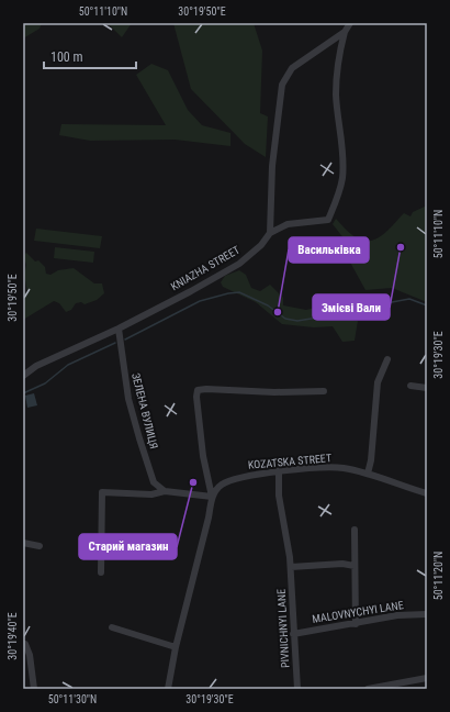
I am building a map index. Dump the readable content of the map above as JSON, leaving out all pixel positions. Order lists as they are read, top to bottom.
{
  "streets": {
    "street": [
      "KNIAZHA STREET",
      "ЗЕЛЕНА ВУЛИЦЯ",
      "KOZATSKA STREET",
      "MALOVNYCHYI LANE",
      "PIVNICHNYI LANE"
    ]
  },
  "crossings": [
    ["KNIAZHA STREET", "ЗЕЛЕНА ВУЛИЦЯ"],
    ["KOZATSKA STREET", "PIVNICHNYI LANE"],
    ["MALOVNYCHYI LANE", "PIVNICHNYI LANE"]
  ],
  "places": ["Змієві Вали", "Васильківка", "Старий магазин"],
  "scale_bar": "100 m",
  "coordinates": [
    "50°11'10\"N",
    "30°19'50\"E",
    "30°19'30\"E",
    "50°11'20\"N",
    "30°19'40\"E",
    "50°11'30\"N"
  ]
}
